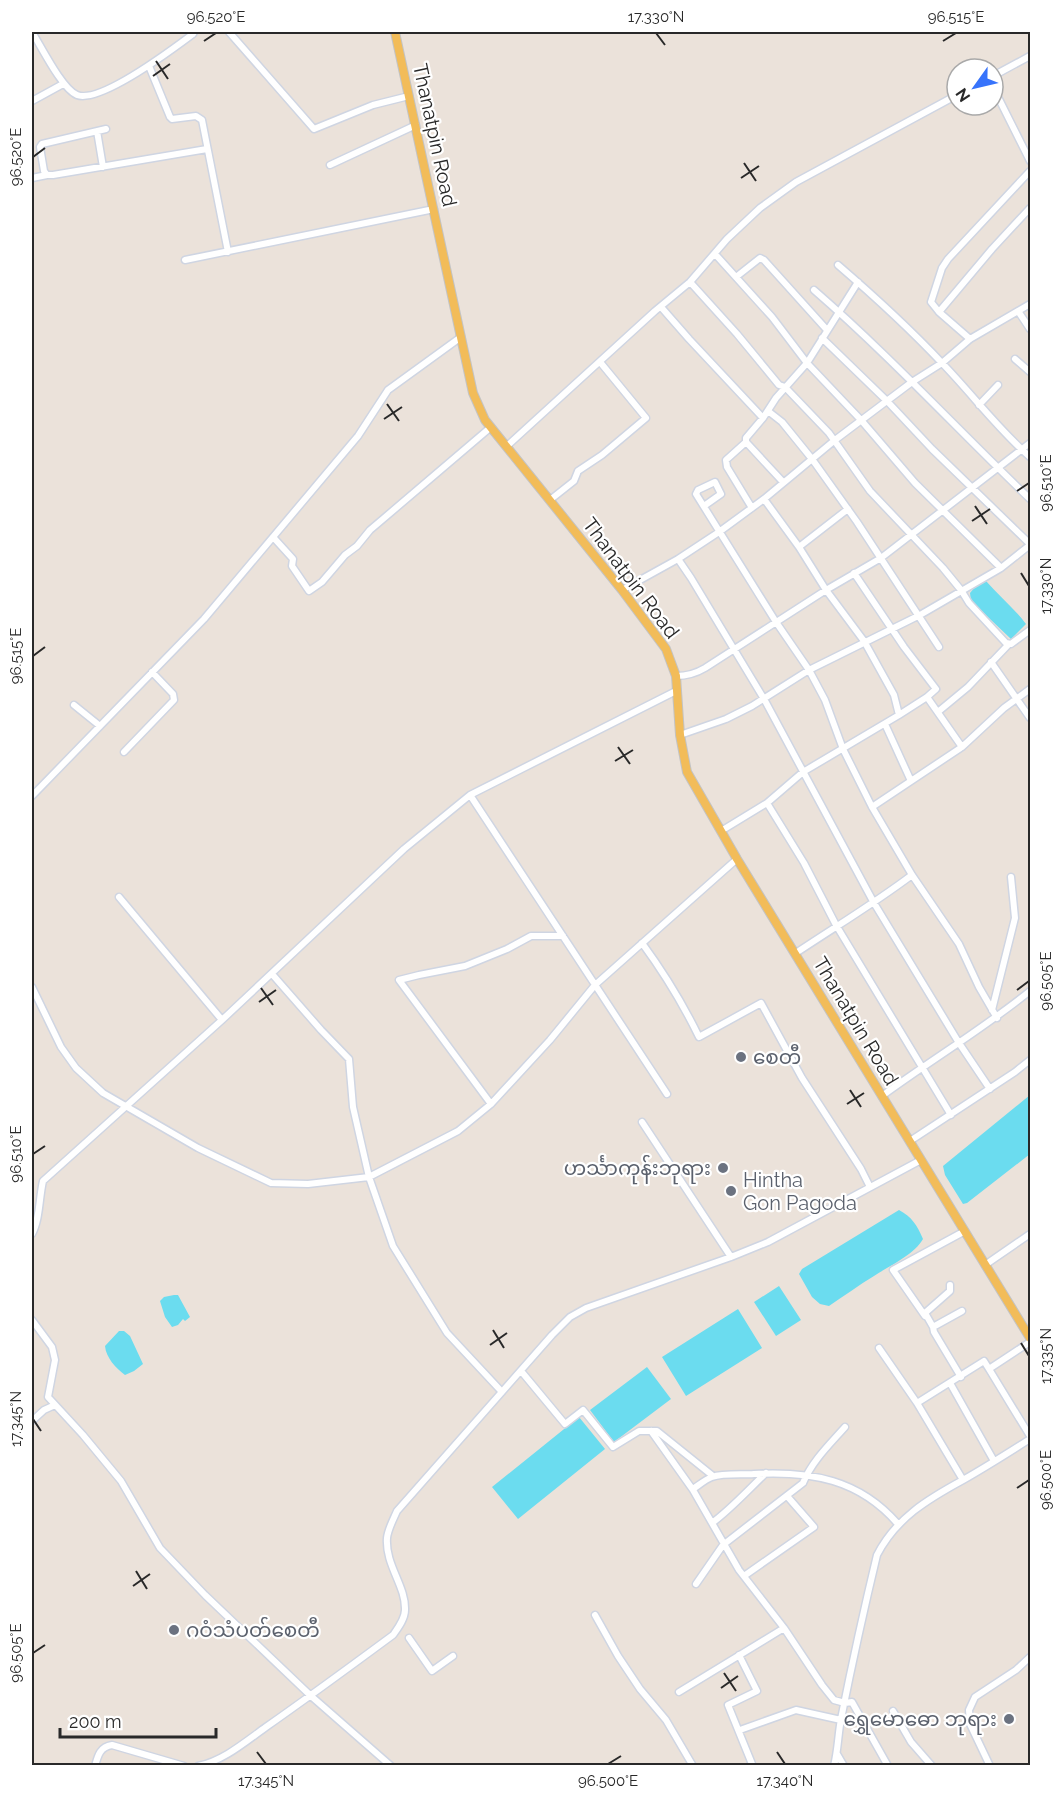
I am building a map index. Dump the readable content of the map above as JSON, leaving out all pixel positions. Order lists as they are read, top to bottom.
{
  "streets": {
    "main road": ["Thanatpin Road"]
  },
  "places": [
    "စေတီ",
    "ဟင်္သာကုန်းဘုရား",
    "Hintha Gon Pagoda",
    "ဂဝံသံပတ်စေတီ",
    "ရွှေမောဓော ဘုရား"
  ],
  "scale_bar": "200 m",
  "north": "bottom left",
  "coordinates": [
    "96.520°E",
    "17.330°N",
    "96.515°E",
    "96.510°E",
    "96.505°E",
    "17.335°N",
    "17.345°N",
    "96.500°E",
    "17.340°N"
  ]
}
